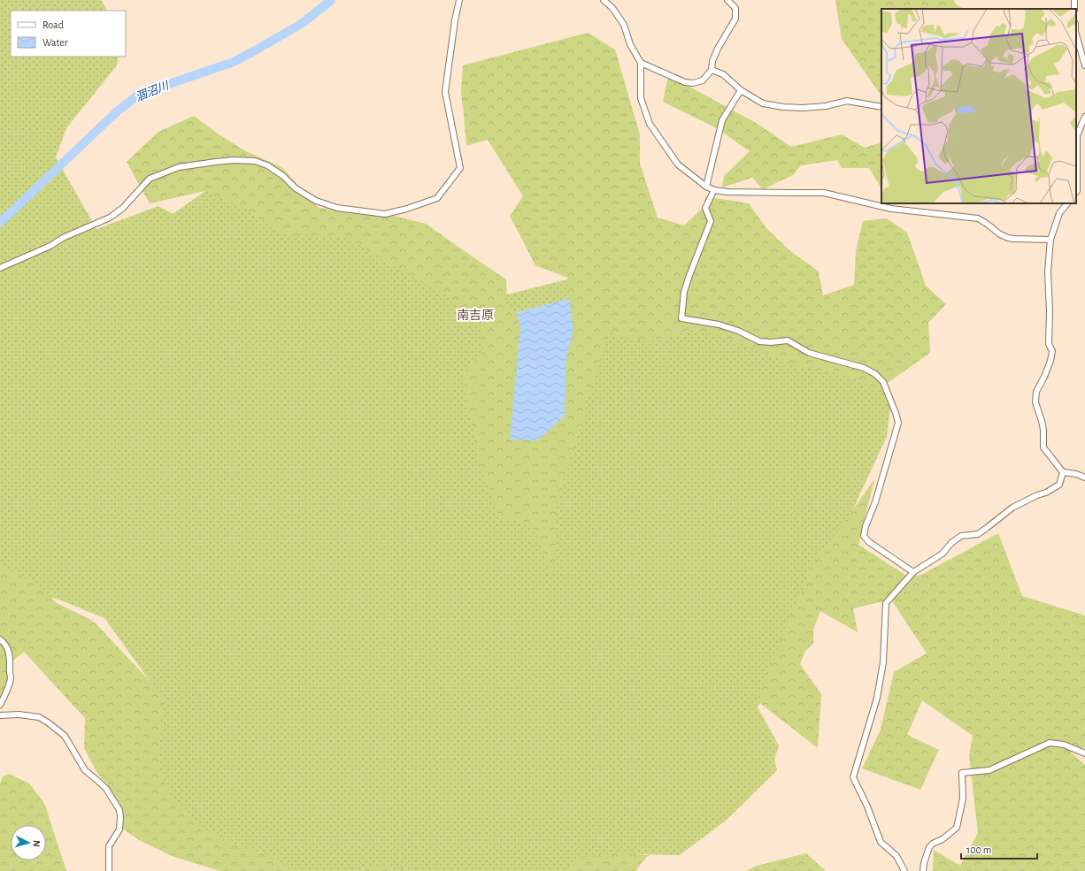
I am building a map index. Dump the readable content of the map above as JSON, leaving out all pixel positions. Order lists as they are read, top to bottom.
{
  "districts": ["南吉原"],
  "water": ["涸沼川"],
  "legend": ["Road", "Water"],
  "scale_bar": "100 m",
  "north": "right"
}
